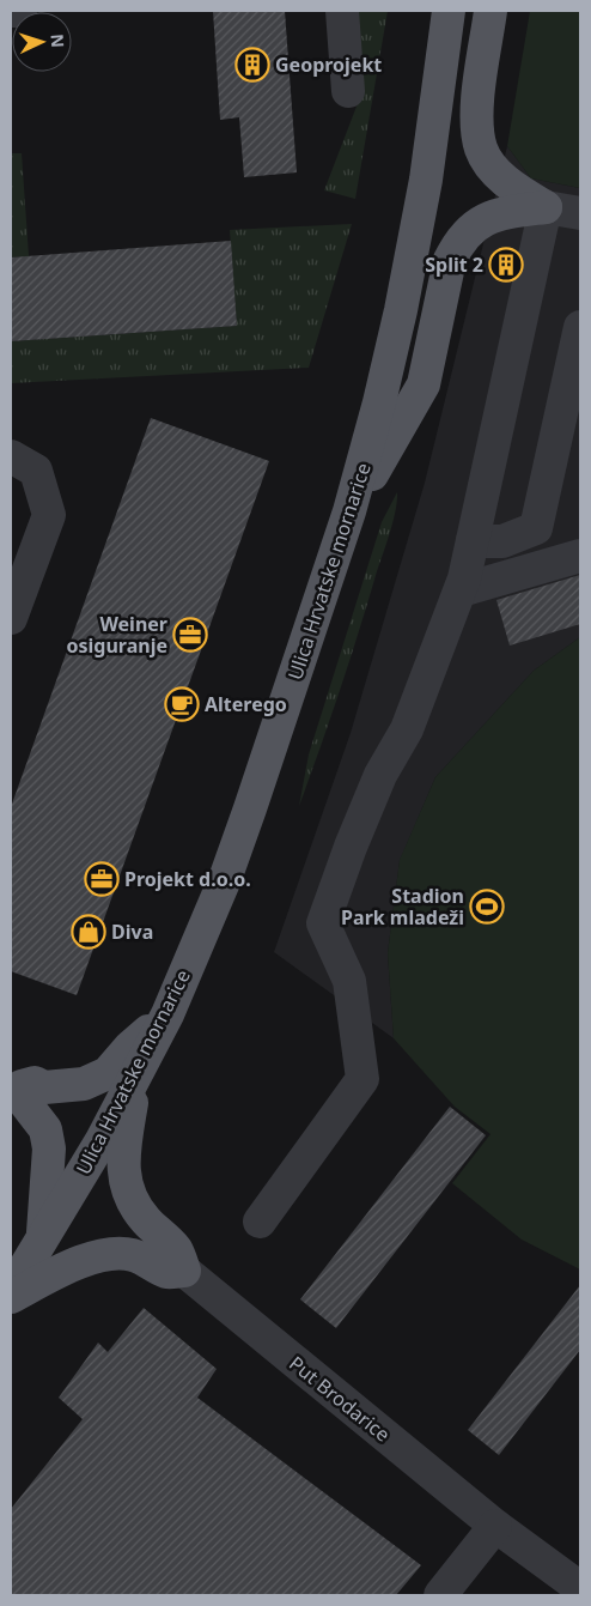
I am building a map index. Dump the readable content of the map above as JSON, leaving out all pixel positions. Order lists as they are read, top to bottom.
{
  "streets": {
    "main road": ["Ulica Hrvatske mornarice"],
    "street": ["Put Brodarice"]
  },
  "places": {
    "building": ["Geoprojekt", "Split 2"],
    "office": ["Weiner osiguranje", "Projekt d.o.o."],
    "cafe": ["Alterego"],
    "sports": ["Stadion Park mladeži"],
    "shop": ["Diva"]
  },
  "north": "right"
}
